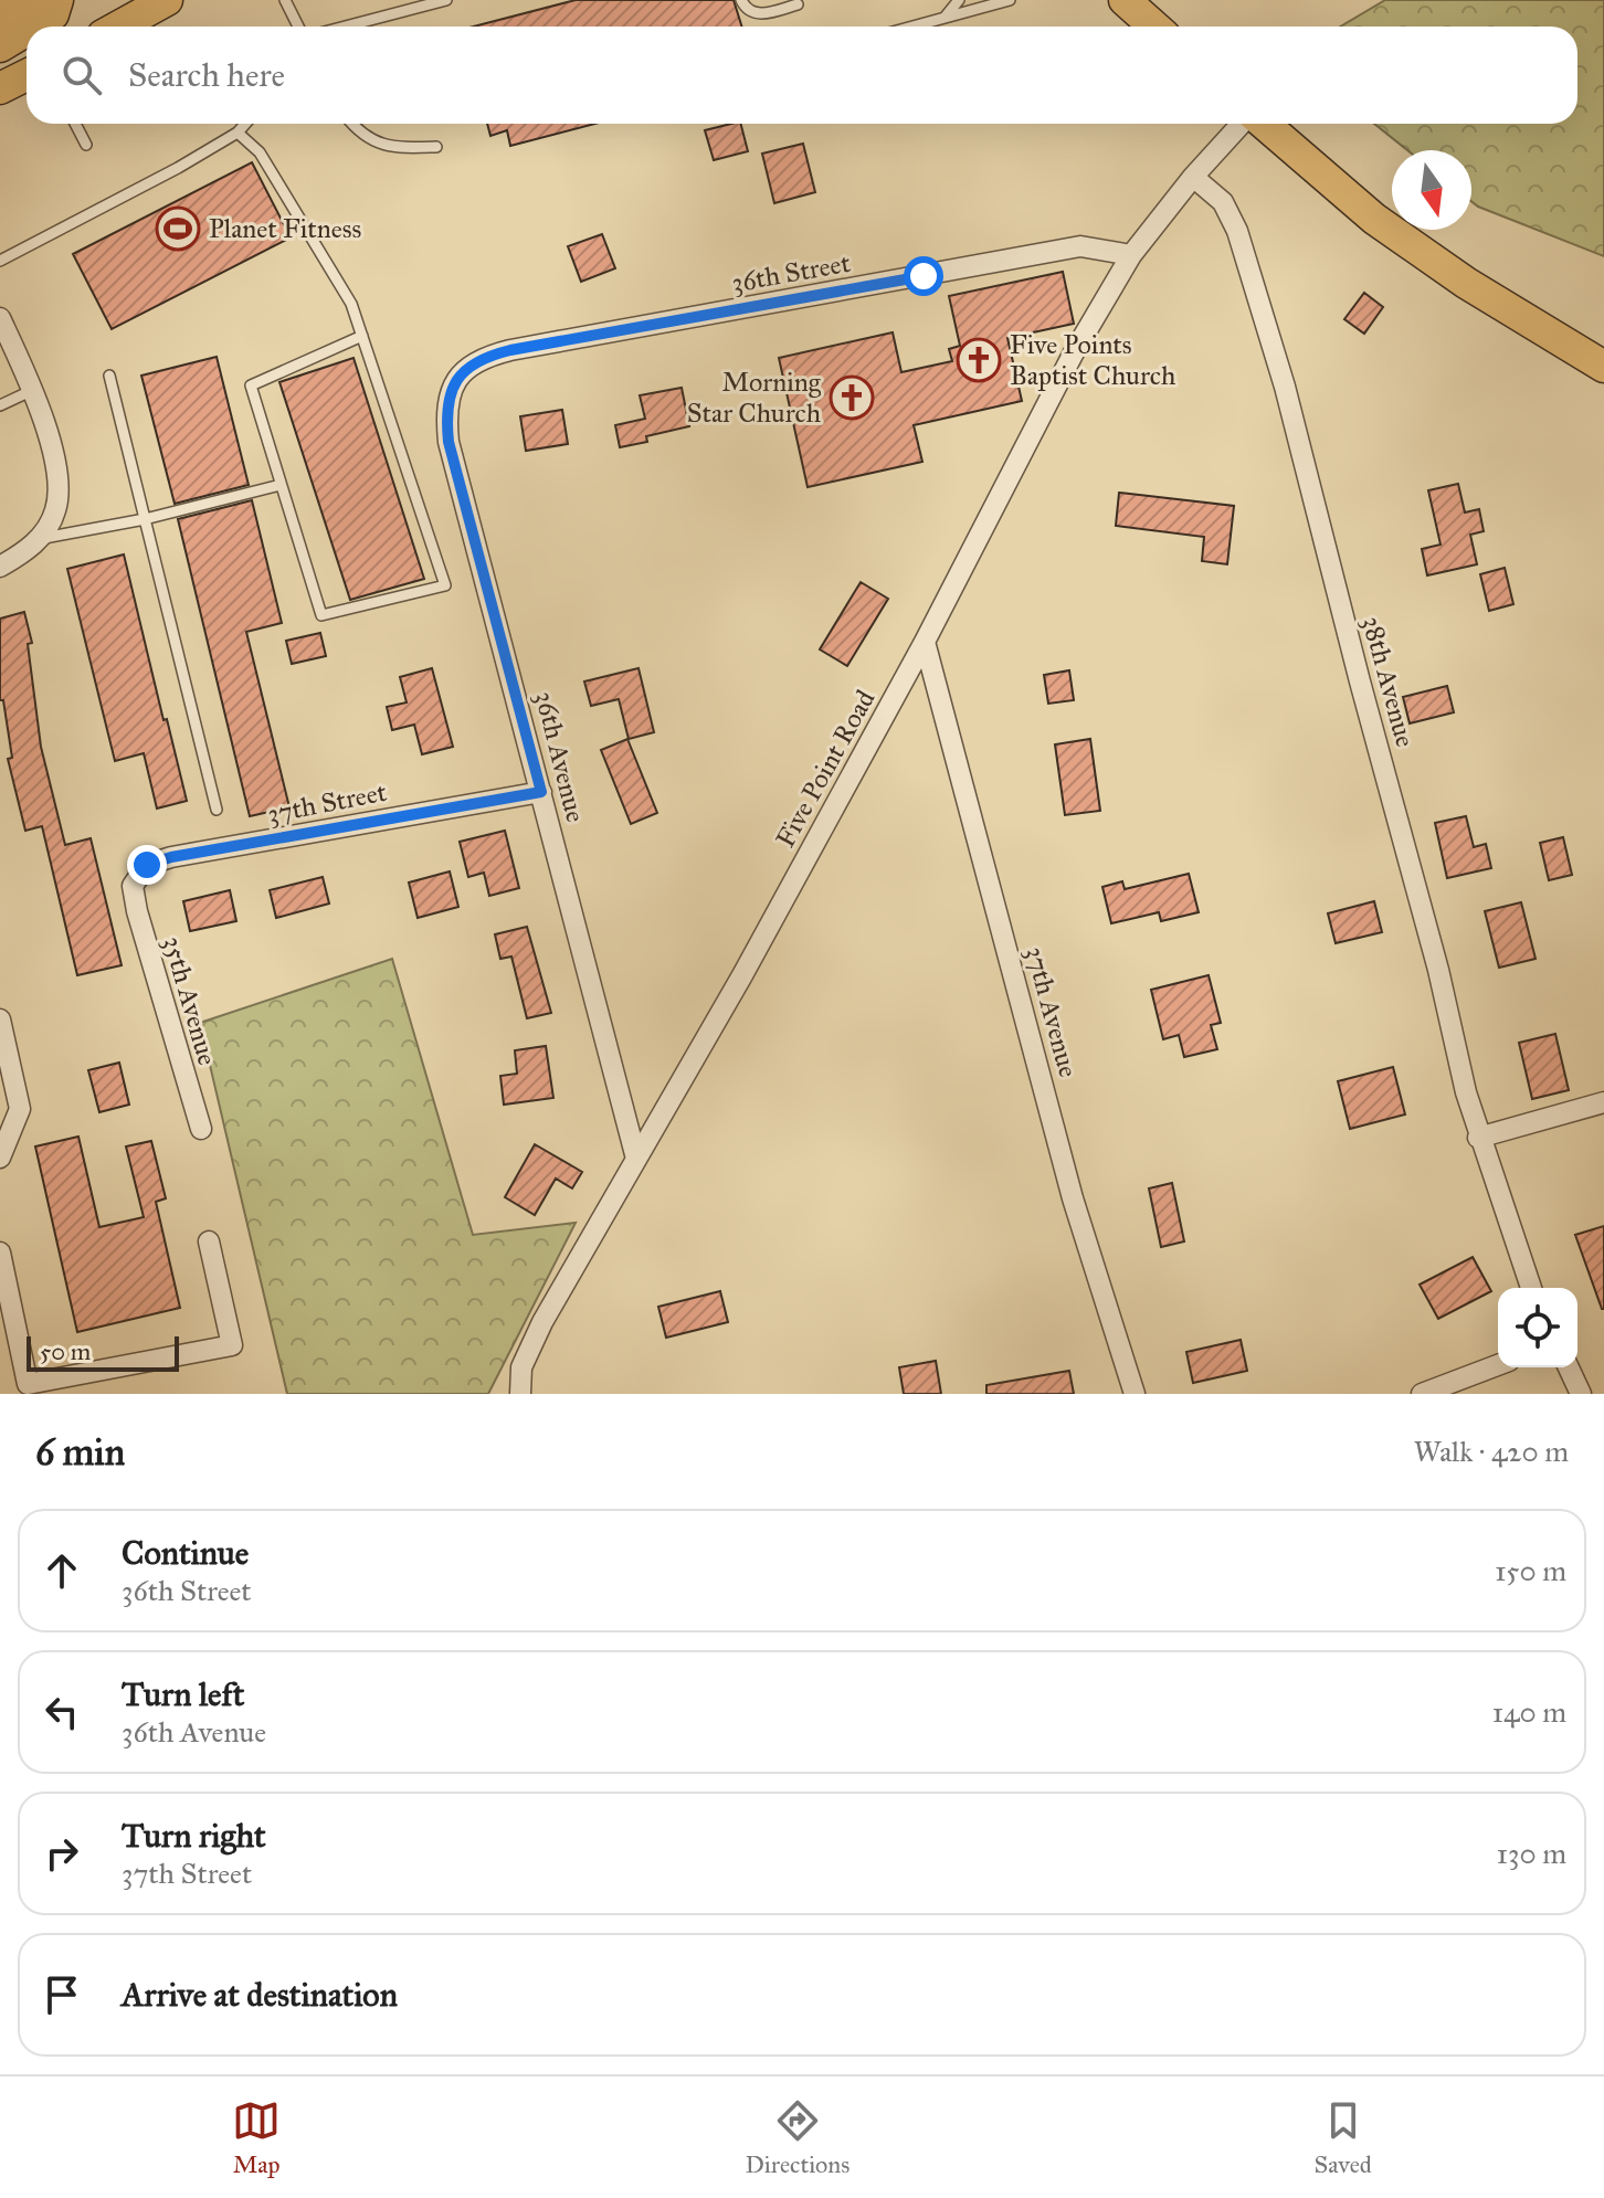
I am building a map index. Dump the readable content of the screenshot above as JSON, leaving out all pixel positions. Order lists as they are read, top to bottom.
{
  "streets": {
    "street": [
      "36th Street",
      "38th Avenue",
      "36th Avenue",
      "Five Point Road",
      "37th Street",
      "35th Avenue",
      "37th Avenue"
    ]
  },
  "crossings": [
    ["36th Street", "36th Avenue"],
    ["36th Street", "Five Point Road"],
    ["38th Avenue", "Five Point Road"],
    ["36th Avenue", "Five Point Road"],
    ["36th Avenue", "37th Street"],
    ["Five Point Road", "37th Avenue"],
    ["37th Street", "35th Avenue"]
  ],
  "places": {
    "sports": ["Planet Fitness"],
    "church": ["Five Points Baptist Church", "Morning Star Church"]
  },
  "scale_bar": "50 m",
  "north": "bottom",
  "page": {
    "search": "Search here",
    "scale": "50 m",
    "heading": ["6 min", "Walk · 420 m"],
    "list": [
      ["Continue", "36th Street", "150 m"],
      ["Turn left", "36th Avenue", "140 m"],
      ["Turn right", "37th Street", "130 m"],
      "Arrive at destination"
    ],
    "nav": ["Map", "Directions", "Saved"]
  }
}
